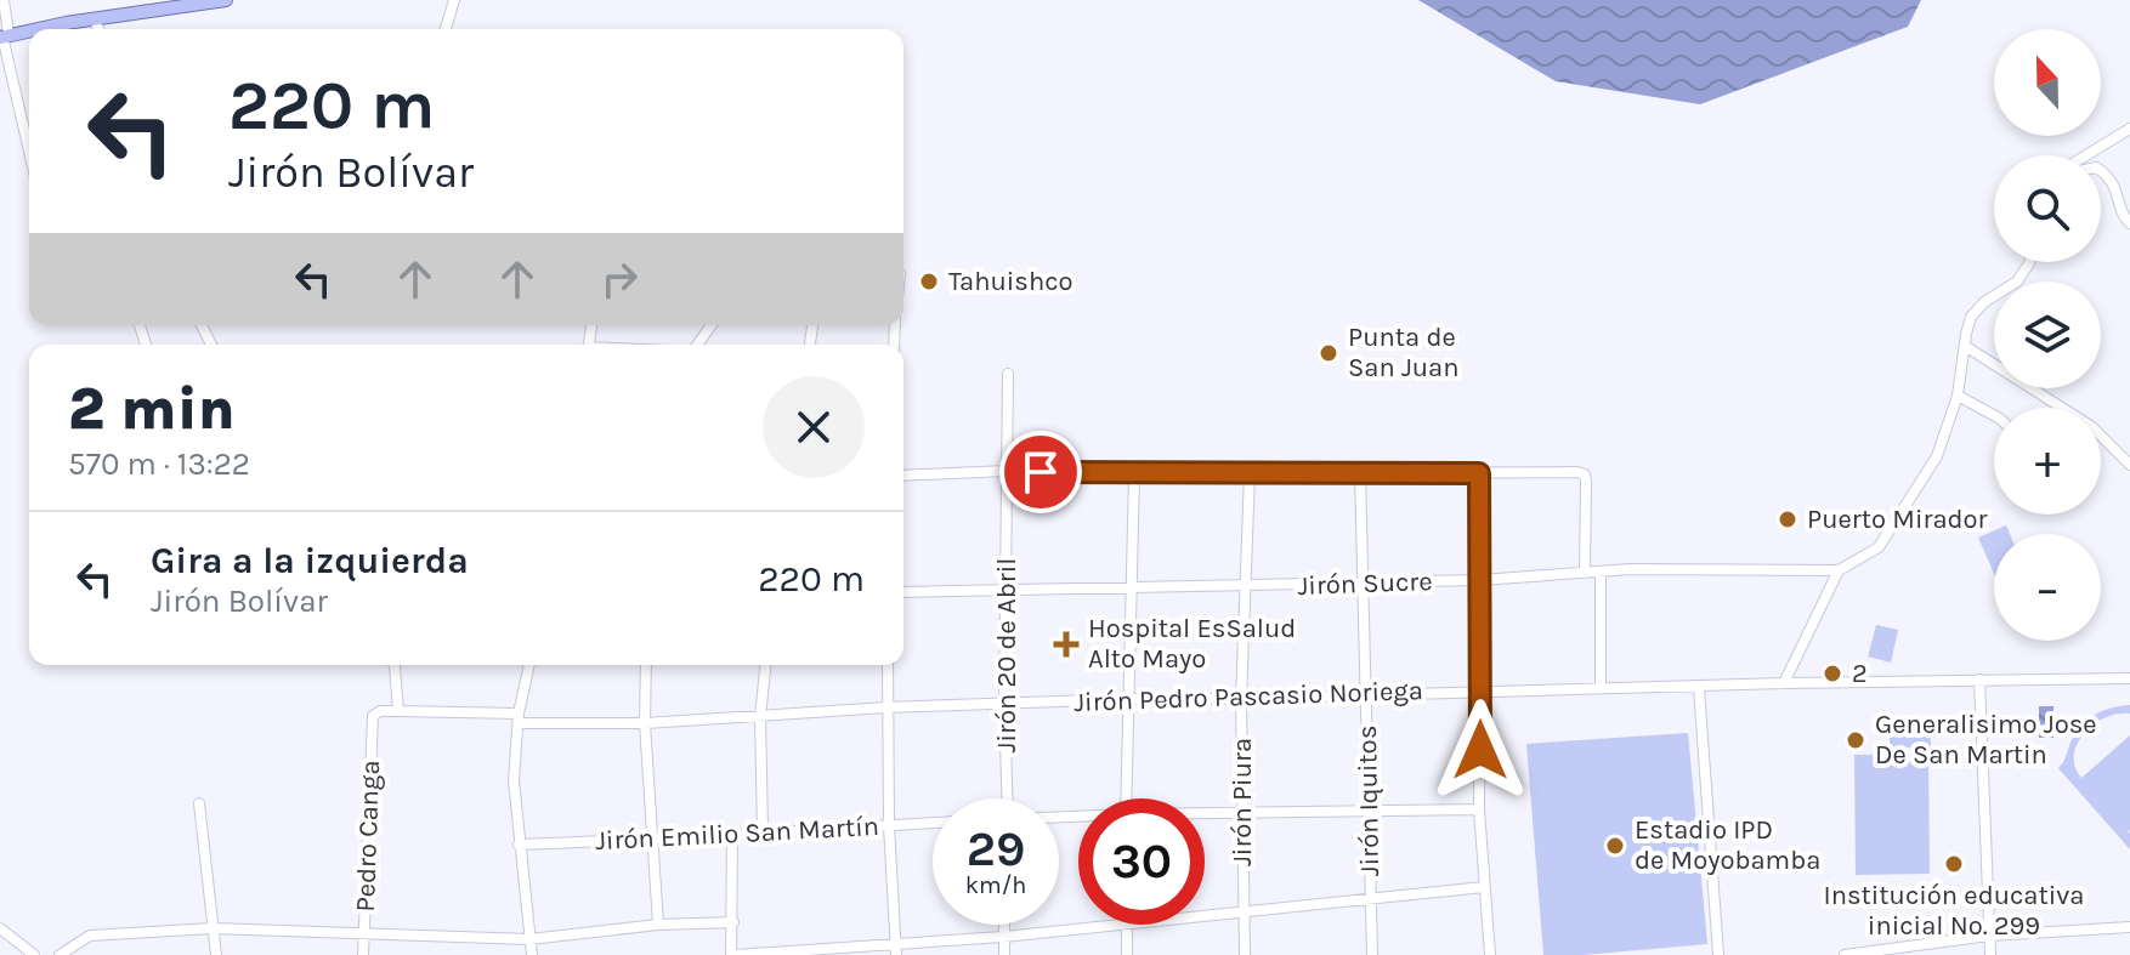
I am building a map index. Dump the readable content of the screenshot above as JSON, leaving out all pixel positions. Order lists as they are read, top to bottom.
{
  "streets": {
    "street": [
      "Jirón Sucre",
      "Jirón 20 de Abril",
      "Jirón Pedro Pascasio Noriega",
      "Jirón Iquitos",
      "Jirón Piura",
      "Jirón Emilio San Martín",
      "Pedro Canga"
    ]
  },
  "crossings": [
    ["Jirón Sucre", "Jirón 20 de Abril"],
    ["Jirón Sucre", "Jirón Iquitos"],
    ["Jirón Sucre", "Jirón Piura"],
    ["Jirón 20 de Abril", "Jirón Pedro Pascasio Noriega"],
    ["Jirón Pedro Pascasio Noriega", "Jirón Iquitos"],
    ["Jirón Pedro Pascasio Noriega", "Jirón Piura"],
    ["Jirón Pedro Pascasio Noriega", "Pedro Canga"]
  ],
  "places": {
    "other": [
      "Tahuishco",
      "Punta de San Juan",
      "Puerto Mirador",
      "2",
      "Generalisimo Jose De San Martin",
      "Estadio IPD de Moyobamba",
      "Institución educativa inicial No. 299"
    ],
    "health": ["Hospital EsSalud Alto Mayo"]
  },
  "north": "top",
  "page": {
    "map_buttons": ["+", "−"],
    "turn": ["220 m", "Jirón Bolívar"],
    "heading": ["2 min", "570 m · 13:22"],
    "list": [
      {
        "name": "Gira a la izquierda",
        "note": "Jirón Bolívar",
        "value": "220 m"
      }
    ],
    "speed": "29 km/h",
    "limit": "30"
  }
}
